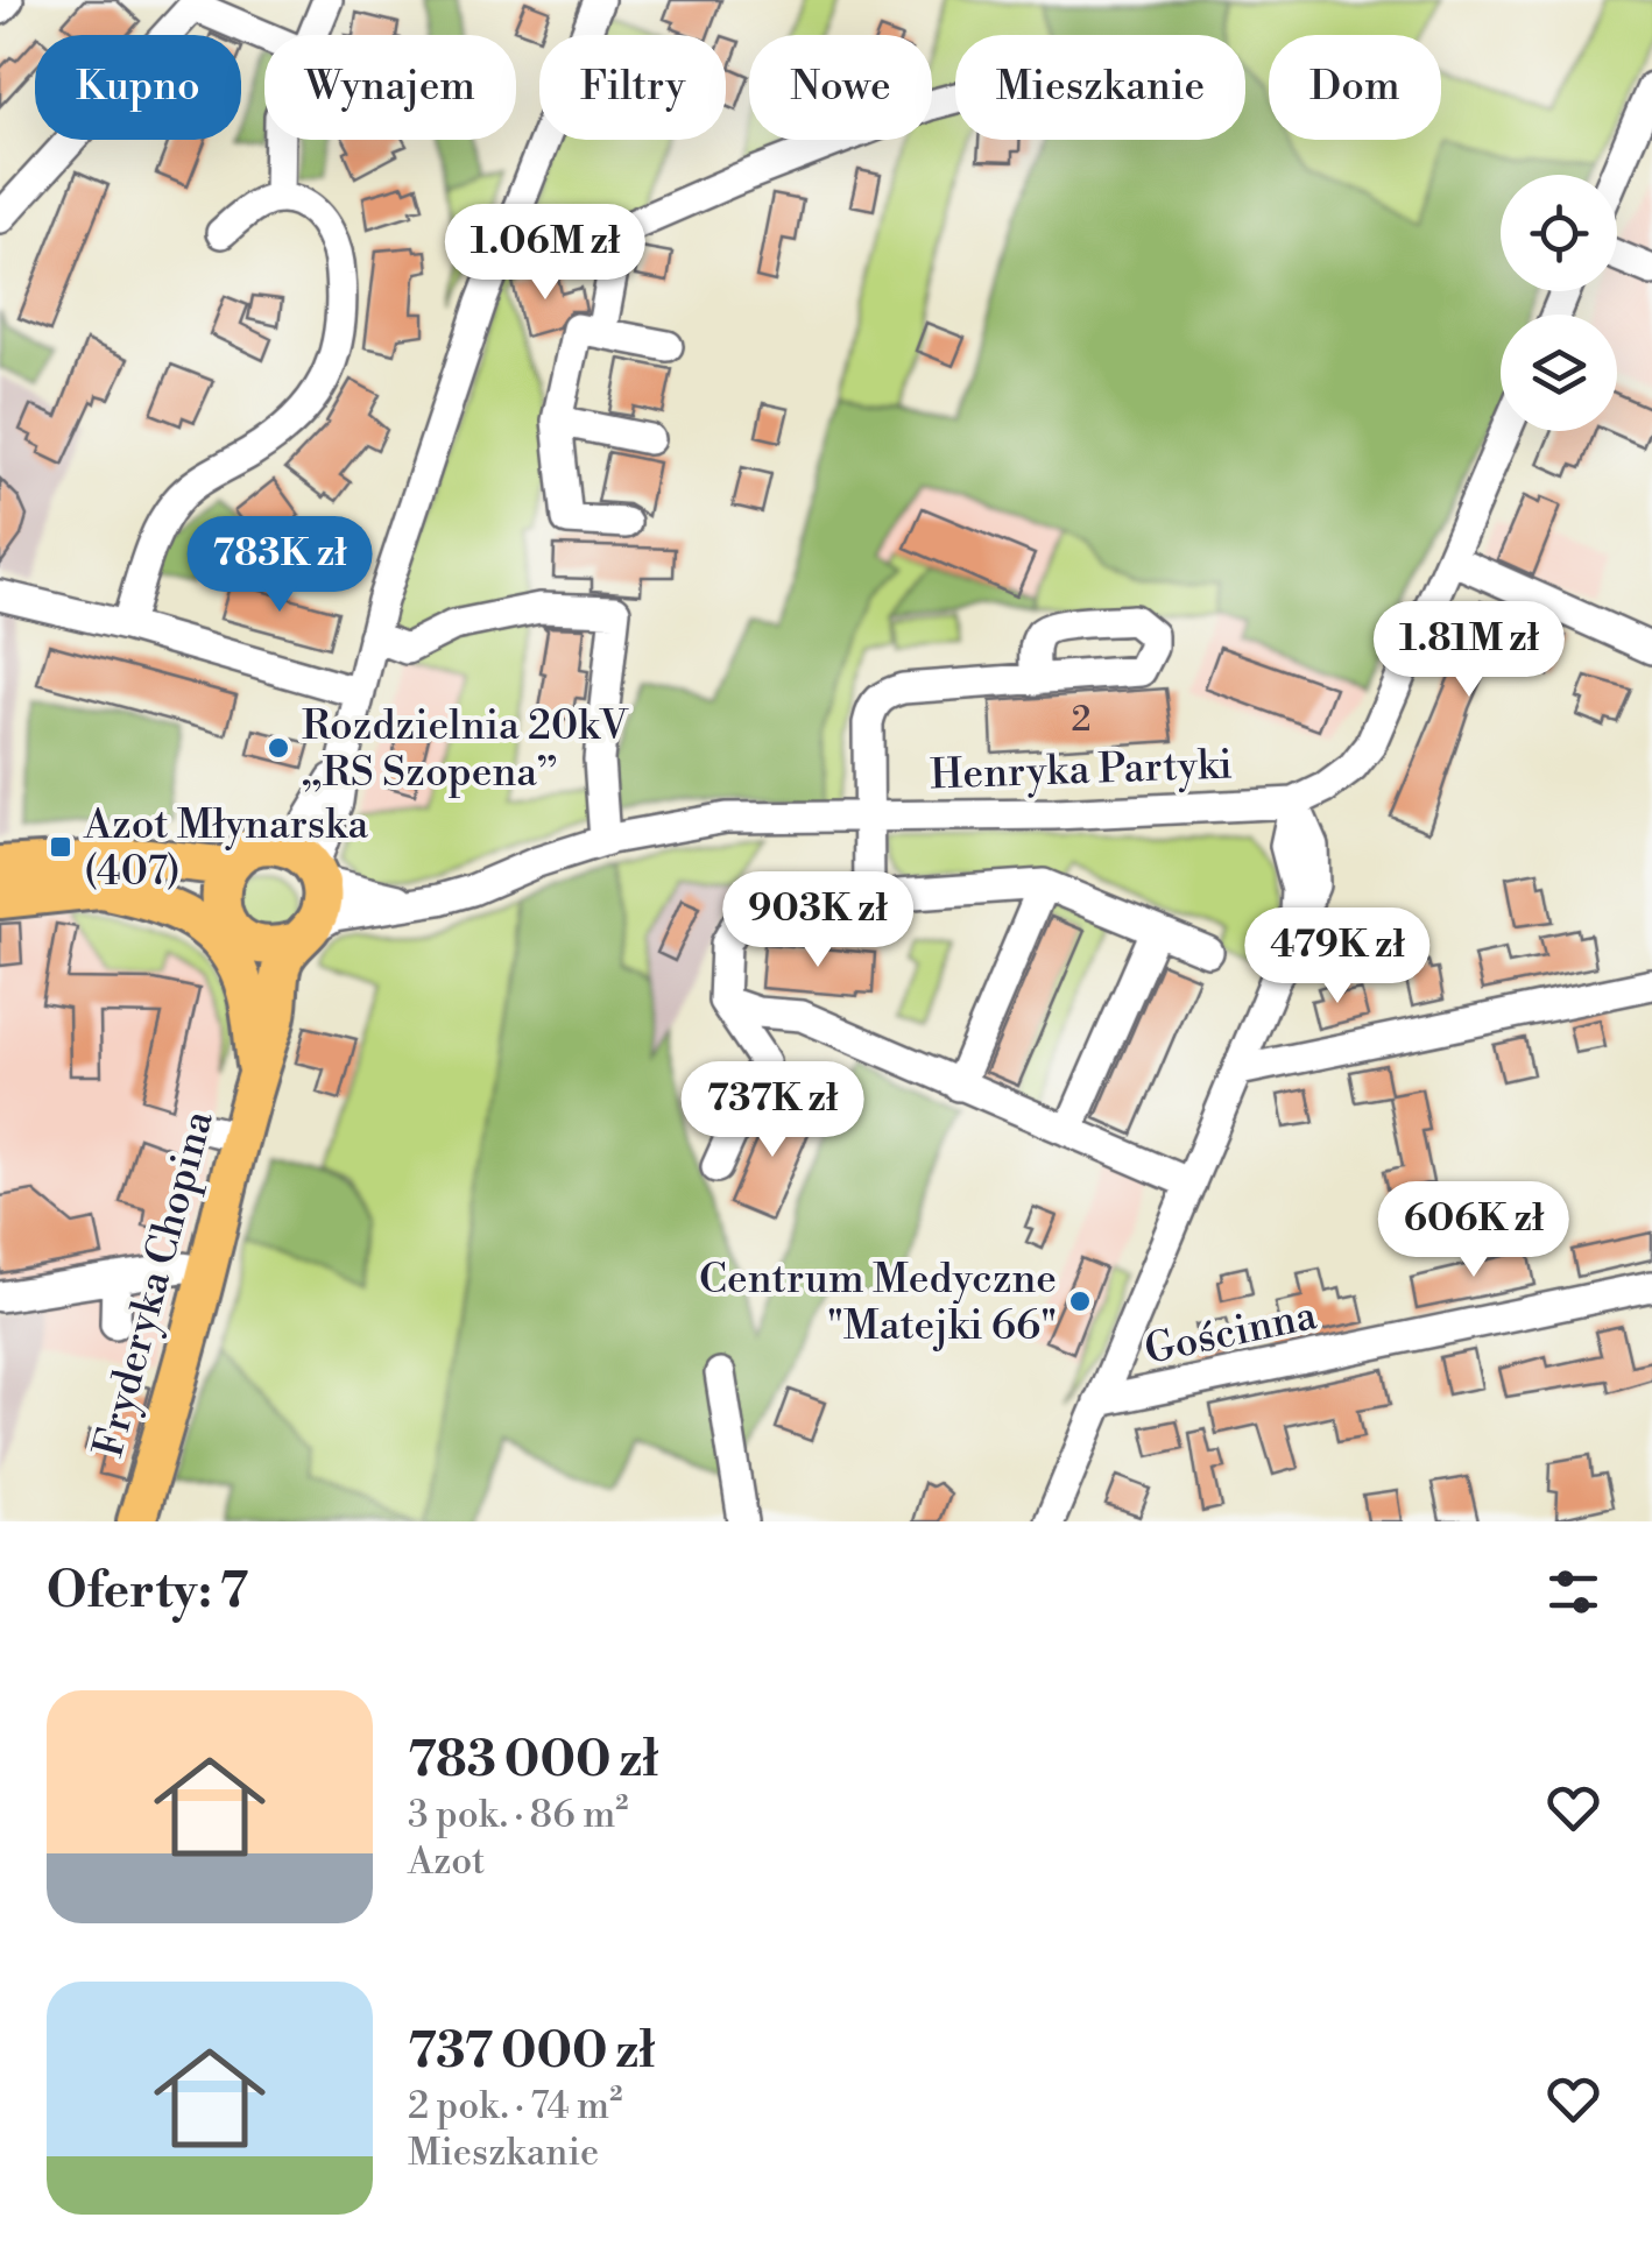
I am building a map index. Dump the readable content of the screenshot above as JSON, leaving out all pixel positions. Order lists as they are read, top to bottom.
{
  "streets": {
    "main road": ["Fryderyka Chopina"],
    "street": ["Henryka Partyki", "Gościnna"]
  },
  "places": {
    "other": ["Rozdzielnia 20kV „RS Szopena”", "Centrum Medyczne \"Matejki 66\""],
    "transit": ["Azot Młynarska (407)"]
  },
  "house_numbers": ["2"],
  "page": {
    "chip": [
      "Kupno",
      "Wynajem",
      "Filtry",
      "Nowe",
      "Mieszkanie",
      "Dom"
    ],
    "price": [
      "1.06M zł",
      "783K zł",
      "1.81M zł",
      "903K zł",
      "479K zł",
      "737K zł",
      "606K zł"
    ],
    "heading": "Oferty: 7",
    "list": [
      {
        "name": "783 000 zł",
        "note": "3 pok. · 86 m² · Azot"
      },
      {
        "name": "737 000 zł",
        "note": "2 pok. · 74 m² · Mieszkanie"
      }
    ]
  }
}
